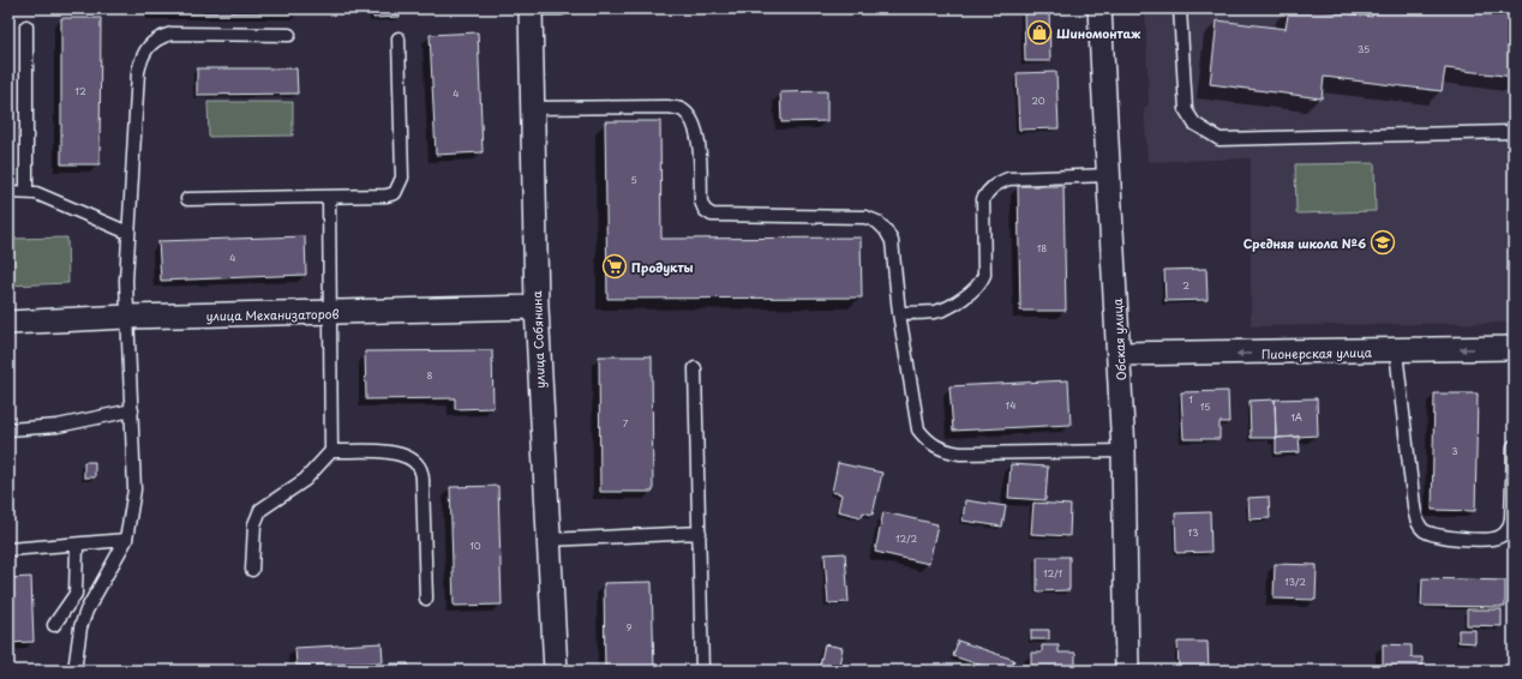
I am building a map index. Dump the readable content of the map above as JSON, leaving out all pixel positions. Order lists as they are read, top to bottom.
{
  "streets": {
    "street": [
      "улица Механизаторов",
      "улица Собянина",
      "Обская улица",
      "Пионерская улица"
    ]
  },
  "crossings": [
    ["улица Механизаторов", "улица Собянина"],
    ["Обская улица", "Пионерская улица"]
  ],
  "one_way": ["Пионерская улица"],
  "places": {
    "shop": ["Шиномонтаж"],
    "school or university": ["Средняя школа №6"],
    "supermarket": ["Продукты"]
  },
  "house_numbers": [
    "35",
    "12",
    "4",
    "20",
    "5",
    "18",
    "4",
    "2",
    "8",
    "1",
    "14",
    "15",
    "1А",
    "7",
    "3",
    "13",
    "12/2",
    "10",
    "12/1",
    "13/2",
    "9"
  ]
}
